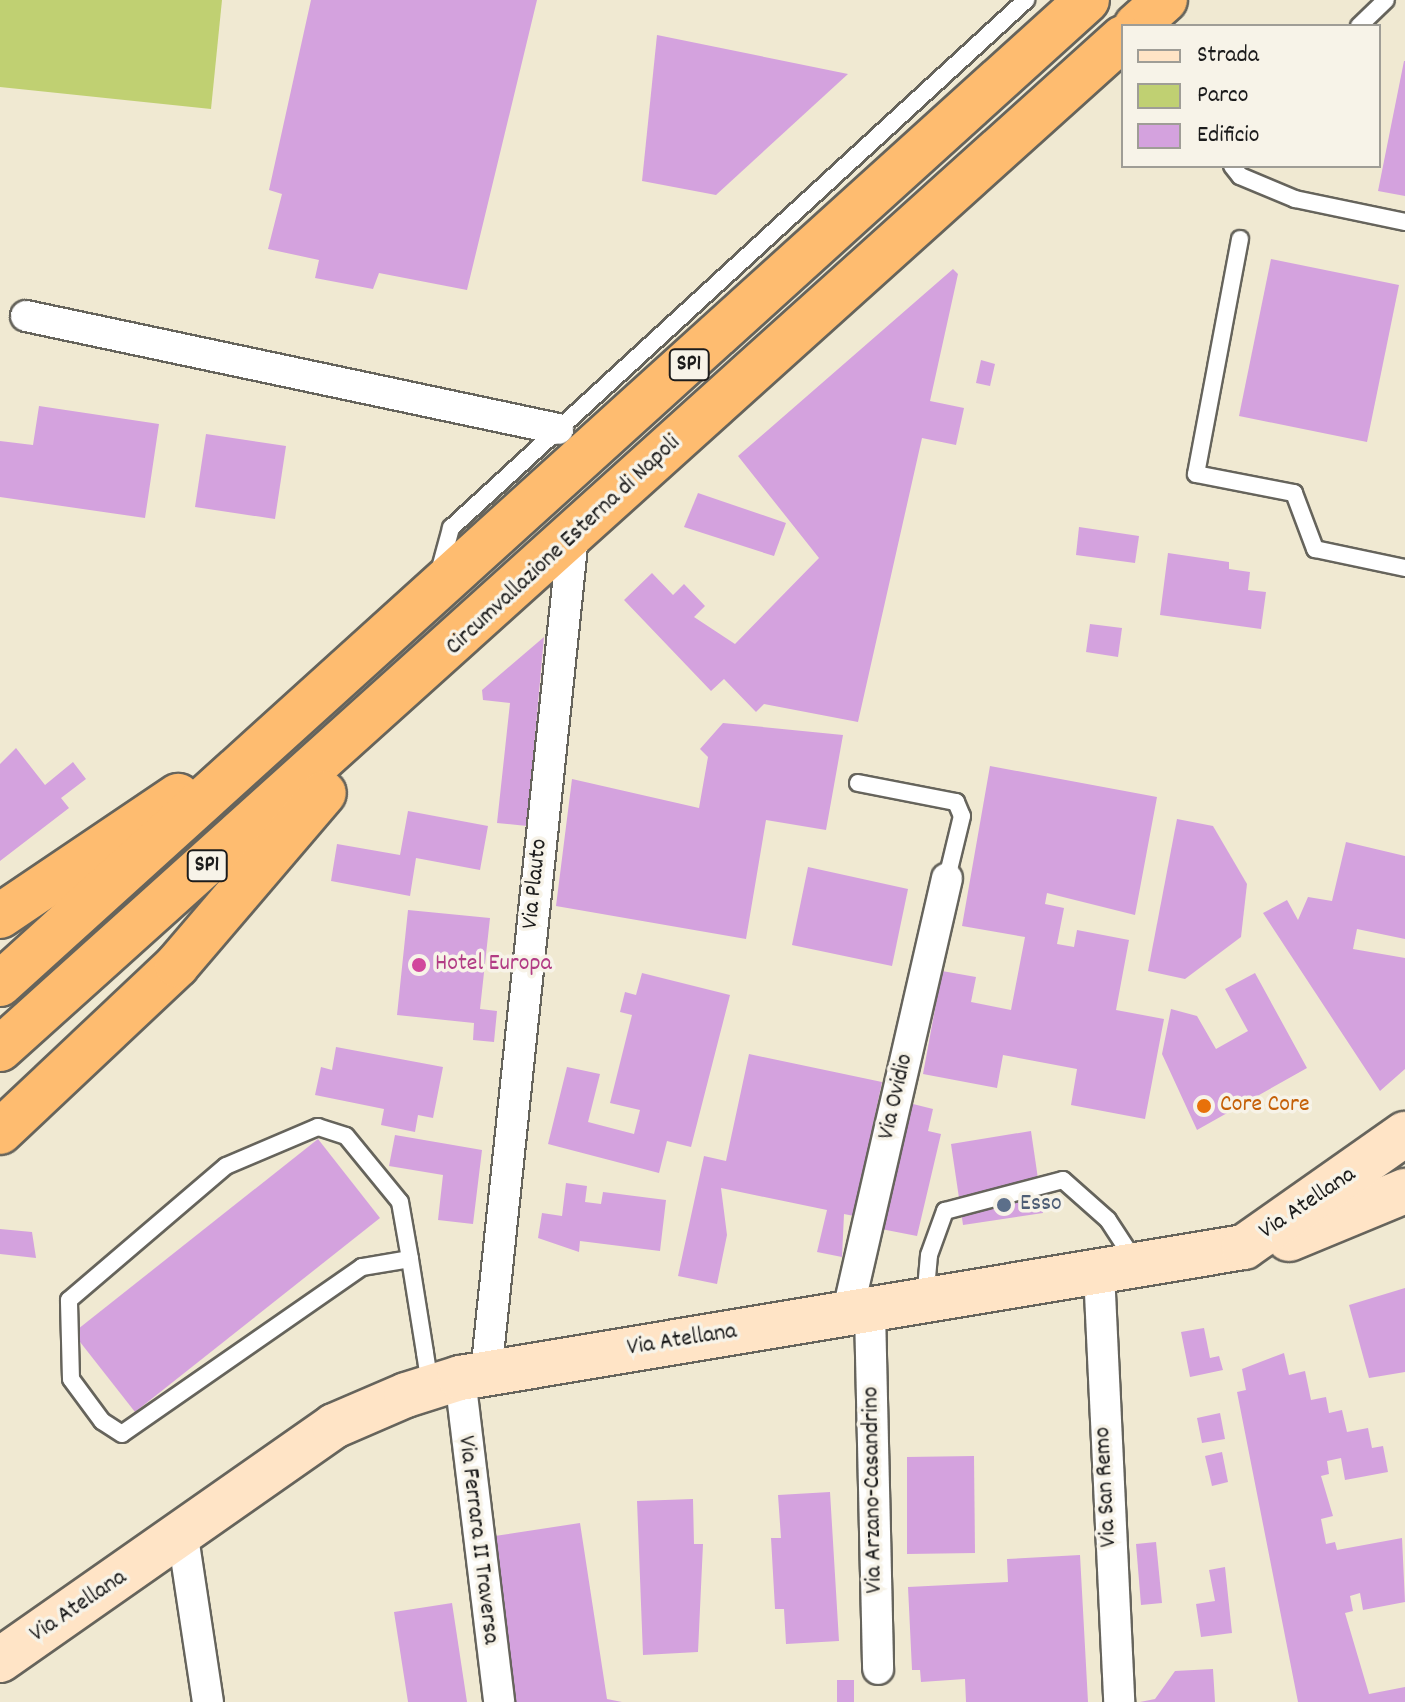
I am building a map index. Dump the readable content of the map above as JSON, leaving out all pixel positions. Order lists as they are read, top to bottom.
{
  "streets": {
    "highway": ["SP1", "Circumvallazione Esterna di Napoli"],
    "main road": ["Via Atellana"],
    "street": [
      "Via Plauto",
      "Via Ovidio",
      "Via San Remo",
      "Via Arzano-Casandrino",
      "Via Ferrara II Traversa"
    ]
  },
  "crossings": [
    ["Circumvallazione Esterna di Napoli", "Via Plauto"],
    ["Via Plauto", "Via Atellana"],
    ["Via Plauto", "Via Ferrara II Traversa"],
    ["Via Ovidio", "Via Atellana"],
    ["Via Ovidio", "Via Arzano-Casandrino"],
    ["Via Atellana", "Via San Remo"],
    ["Via Atellana", "Via Arzano-Casandrino"],
    ["Via Atellana", "Via Ferrara II Traversa"]
  ],
  "places": ["Hotel Europa", "Core Core", "Esso"],
  "legend": ["Strada", "Parco", "Edificio"]
}
